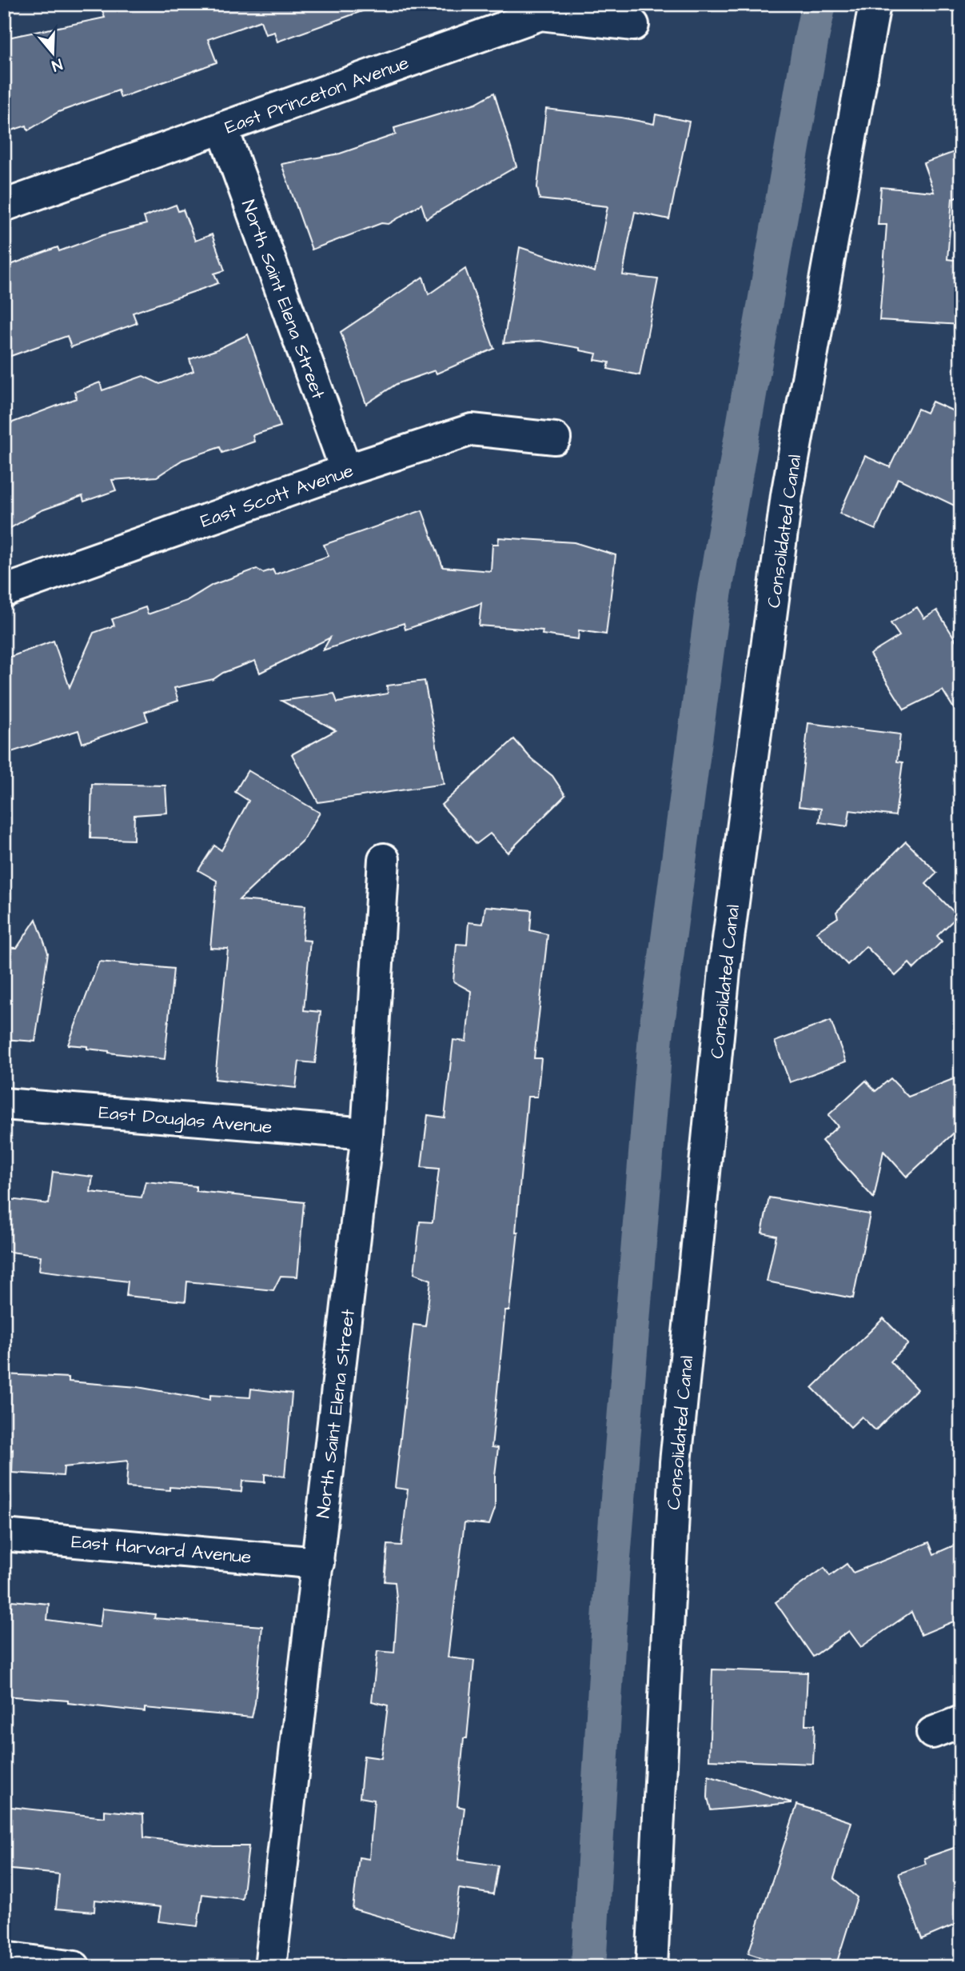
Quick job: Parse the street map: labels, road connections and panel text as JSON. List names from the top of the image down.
{
  "streets": {
    "street": [
      "East Princeton Avenue",
      "North Saint Elena Street",
      "East Scott Avenue",
      "Consolidated Canal",
      "East Douglas Avenue",
      "East Harvard Avenue"
    ]
  },
  "crossings": [
    ["East Princeton Avenue", "North Saint Elena Street"],
    ["North Saint Elena Street", "East Scott Avenue"],
    ["North Saint Elena Street", "East Douglas Avenue"],
    ["North Saint Elena Street", "East Harvard Avenue"]
  ],
  "north": "bottom"
}
